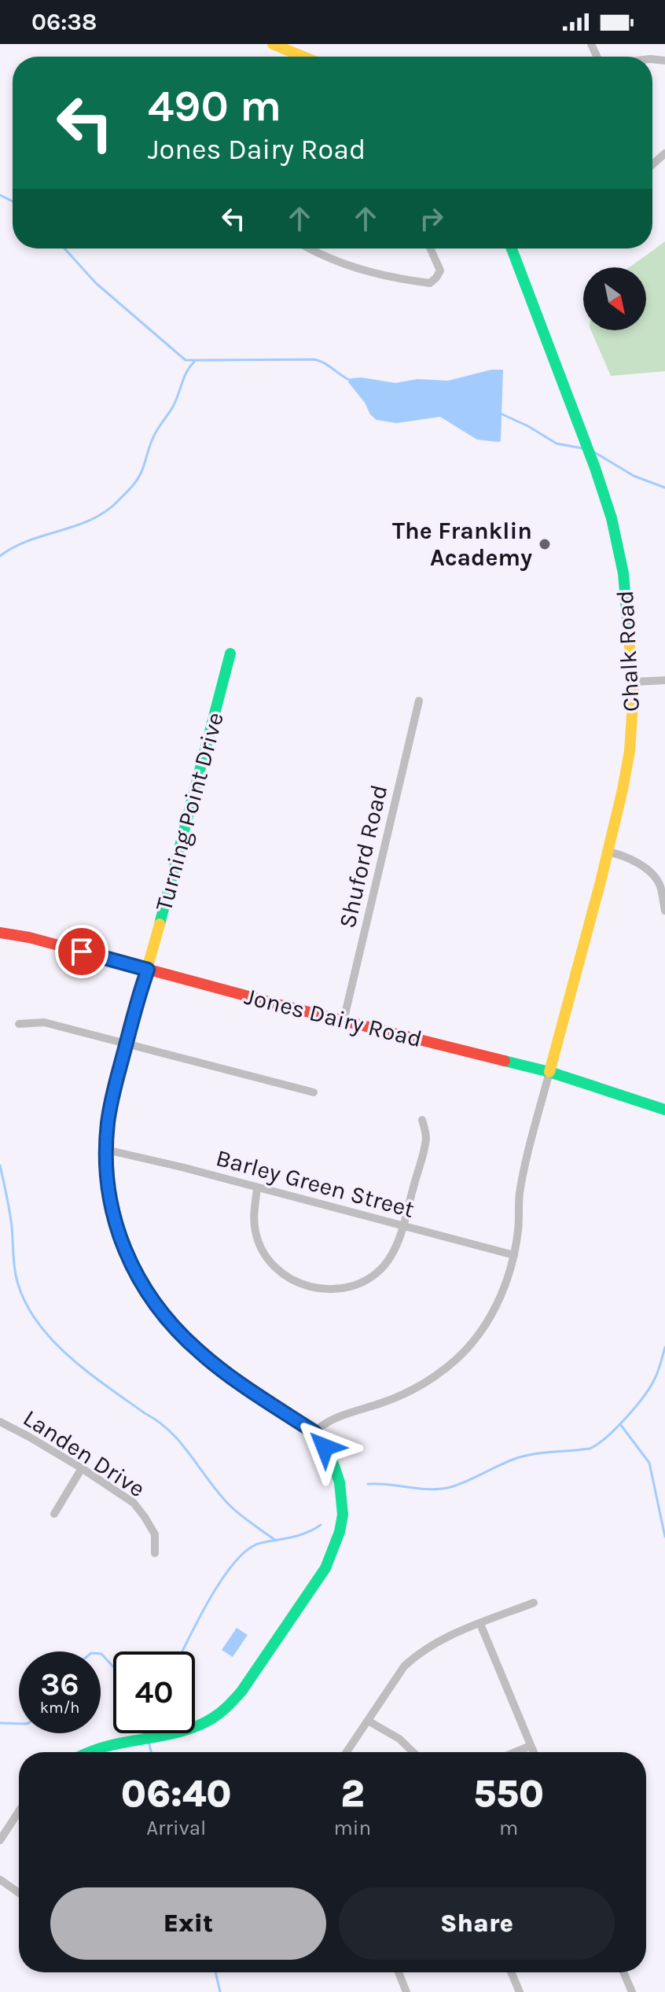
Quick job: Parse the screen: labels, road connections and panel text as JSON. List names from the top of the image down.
{
  "streets": {
    "street": [
      "Chalk Road",
      "Turning Point Drive",
      "Shuford Road",
      "Jones Dairy Road",
      "Barley Green Street",
      "Landen Drive"
    ]
  },
  "crossings": [
    ["Chalk Road", "Jones Dairy Road"],
    ["Turning Point Drive", "Jones Dairy Road"],
    ["Turning Point Drive", "Barley Green Street"],
    ["Shuford Road", "Jones Dairy Road"]
  ],
  "places": ["The Franklin Academy"],
  "north": "bottom right",
  "page": {
    "status": "06:38",
    "turn": ["490 m", "Jones Dairy Road"],
    "speed": "36 km/h",
    "limit": "40",
    "eta": [
      "06:40",
      "Arrival",
      "2",
      "min",
      "550",
      "m"
    ],
    "buttons": ["Exit", "Share"]
  }
}
